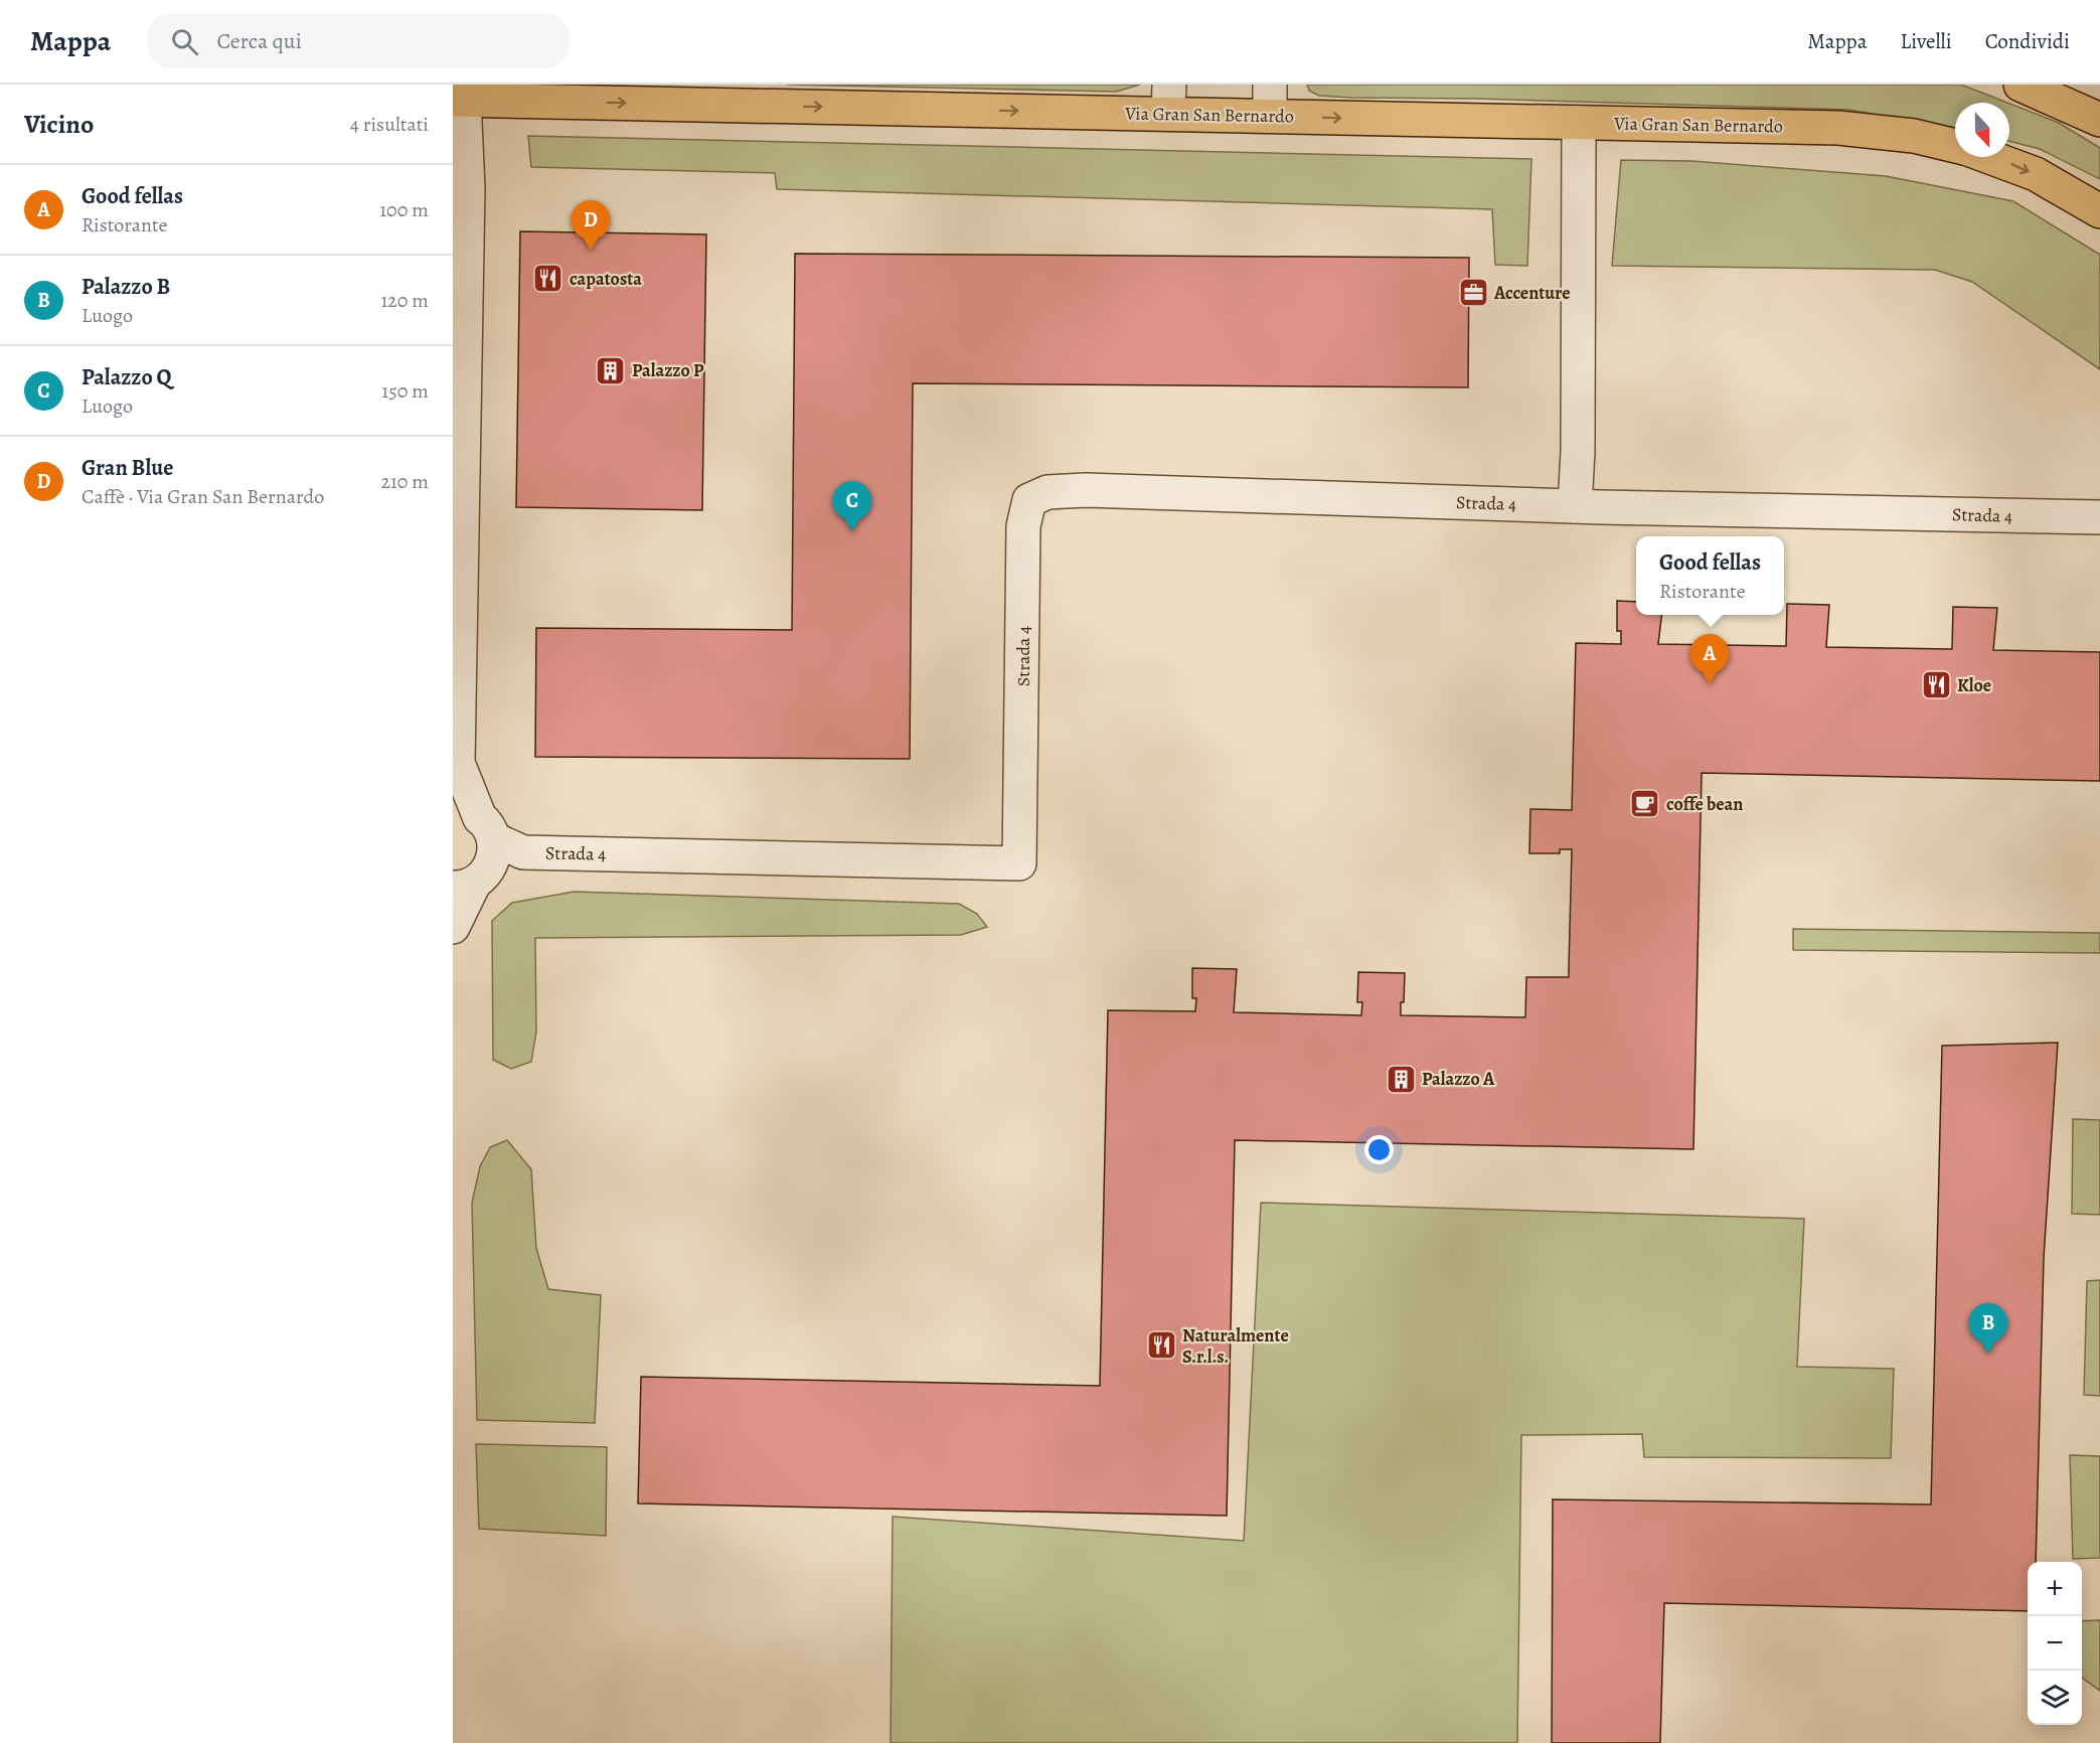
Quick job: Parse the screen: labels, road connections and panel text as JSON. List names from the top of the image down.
{
  "streets": {
    "main road": ["Via Gran San Bernardo"],
    "lane": ["Strada 4"]
  },
  "one_way": ["Via Gran San Bernardo"],
  "places": {
    "restaurant": ["capatosta", "Kloe", "Naturalmente S.r.l.s."],
    "office": ["Accenture"],
    "building": ["Palazzo P", "Palazzo A"],
    "cafe": ["coffe bean"]
  },
  "north": "bottom",
  "page": {
    "header": "Mappa",
    "search": "Cerca qui",
    "nav": ["Mappa", "Livelli", "Condividi"],
    "heading": ["Vicino", "4 risultati"],
    "list": [
      {
        "mark": "A",
        "name": "Good fellas",
        "note": "Ristorante",
        "value": "100 m"
      },
      {
        "mark": "B",
        "name": "Palazzo B",
        "note": "Luogo",
        "value": "120 m"
      },
      {
        "mark": "C",
        "name": "Palazzo Q",
        "note": "Luogo",
        "value": "150 m"
      },
      {
        "mark": "D",
        "name": "Gran Blue",
        "note": "Caffè · Via Gran San Bernardo",
        "value": "210 m"
      }
    ],
    "pins": [
      "D",
      "C",
      "A",
      "B"
    ],
    "popup": ["Good fellas", "Ristorante"],
    "map_buttons": ["+", "−"]
  }
}
